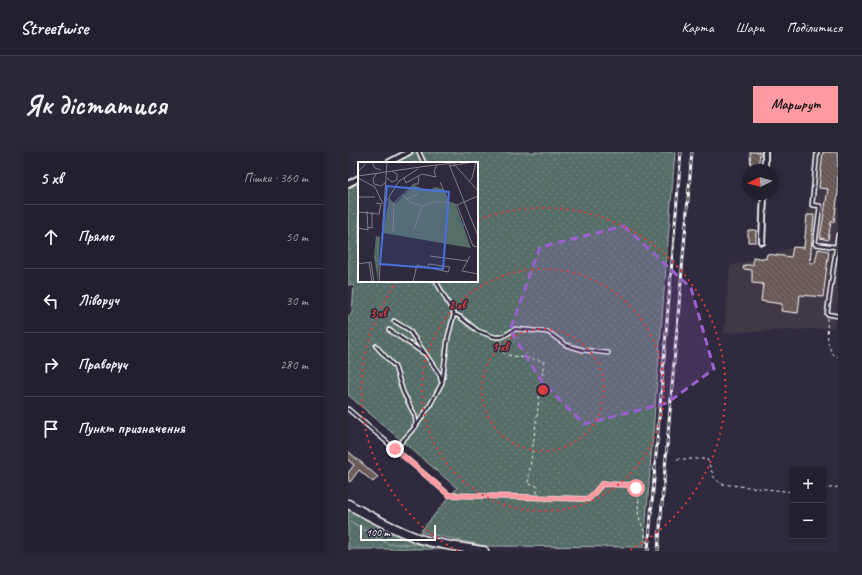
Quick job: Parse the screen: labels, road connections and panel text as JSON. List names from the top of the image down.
{
  "scale_bar": "100 m",
  "north": "left",
  "page": {
    "header": "Streetwise",
    "nav": ["Карта", "Шари", "Поділитися"],
    "buttons": "Маршрут",
    "title": "Як дістатися",
    "heading": ["5 хв", "Пішки · 360 m"],
    "list": [
      ["Прямо", "50 m"],
      ["Ліворуч", "30 m"],
      ["Праворуч", "280 m"],
      "Пункт призначення"
    ],
    "map_buttons": ["+", "−"],
    "scale": "100 m"
  },
  "rings": ["2 хв", "3 хв", "1 хв"]
}
